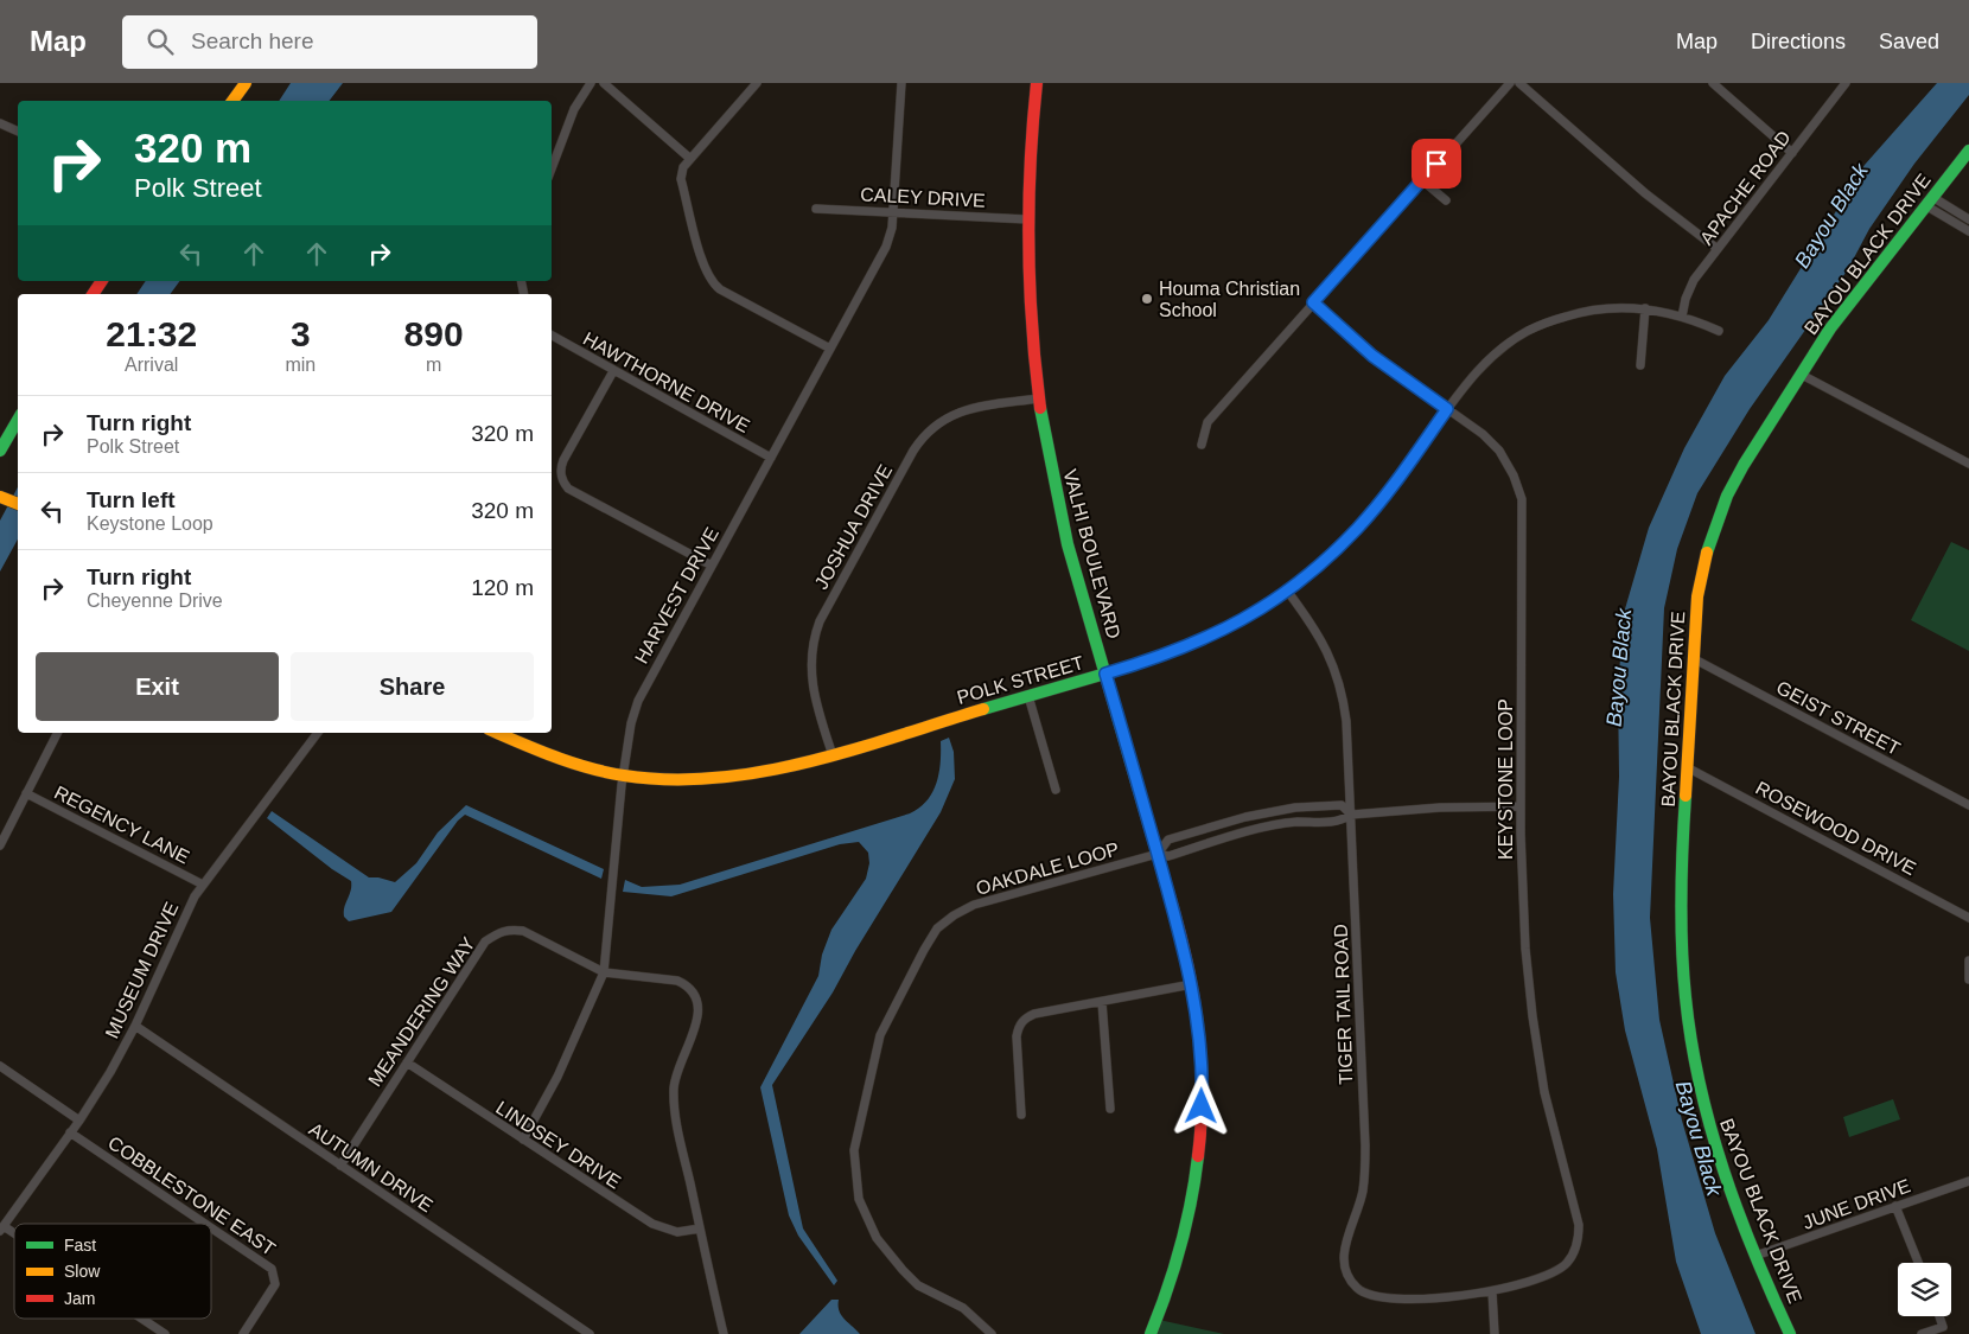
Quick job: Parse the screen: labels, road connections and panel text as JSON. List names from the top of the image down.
{
  "streets": {
    "street": [
      "APACHE ROAD",
      "CALEY DRIVE",
      "BAYOU BLACK DRIVE",
      "HAWTHORNE DRIVE",
      "JOSHUA DRIVE",
      "VALHI BOULEVARD",
      "HARVEST DRIVE",
      "POLK STREET",
      "GEIST STREET",
      "KEYSTONE LOOP",
      "REGENCY LANE",
      "ROSEWOOD DRIVE",
      "OAKDALE LOOP",
      "MUSEUM DRIVE",
      "TIGER TAIL ROAD",
      "MEANDERING WAY",
      "LINDSEY DRIVE",
      "AUTUMN DRIVE",
      "COBBLESTONE EAST",
      "JUNE DRIVE"
    ]
  },
  "crossings": [
    ["APACHE ROAD", "POLK STREET"],
    ["CALEY DRIVE", "VALHI BOULEVARD"],
    ["CALEY DRIVE", "HARVEST DRIVE"],
    ["BAYOU BLACK DRIVE", "GEIST STREET"],
    ["BAYOU BLACK DRIVE", "ROSEWOOD DRIVE"],
    ["BAYOU BLACK DRIVE", "JUNE DRIVE"],
    ["HAWTHORNE DRIVE", "HARVEST DRIVE"],
    ["JOSHUA DRIVE", "VALHI BOULEVARD"],
    ["JOSHUA DRIVE", "POLK STREET"],
    ["VALHI BOULEVARD", "POLK STREET"],
    ["VALHI BOULEVARD", "OAKDALE LOOP"],
    ["HARVEST DRIVE", "POLK STREET"],
    ["HARVEST DRIVE", "MEANDERING WAY"],
    ["HARVEST DRIVE", "LINDSEY DRIVE"],
    ["POLK STREET", "KEYSTONE LOOP"],
    ["POLK STREET", "TIGER TAIL ROAD"],
    ["KEYSTONE LOOP", "TIGER TAIL ROAD"],
    ["REGENCY LANE", "MUSEUM DRIVE"],
    ["MUSEUM DRIVE", "AUTUMN DRIVE"],
    ["MUSEUM DRIVE", "COBBLESTONE EAST"],
    ["MEANDERING WAY", "LINDSEY DRIVE"],
    ["MEANDERING WAY", "AUTUMN DRIVE"]
  ],
  "water": ["Bayou Black"],
  "places": ["Houma Christian School"],
  "legend": ["Fast", "Slow", "Jam"],
  "page": {
    "header": "Map",
    "search": "Search here",
    "nav": ["Map", "Directions", "Saved"],
    "turn": ["320 m", "Polk Street"],
    "eta": [
      "21:32",
      "Arrival",
      "3",
      "min",
      "890",
      "m"
    ],
    "list": [
      {
        "name": "Turn right",
        "note": "Polk Street",
        "value": "320 m"
      },
      {
        "name": "Turn left",
        "note": "Keystone Loop",
        "value": "320 m"
      },
      {
        "name": "Turn right",
        "note": "Cheyenne Drive",
        "value": "120 m"
      }
    ],
    "buttons": ["Exit", "Share"]
  }
}
